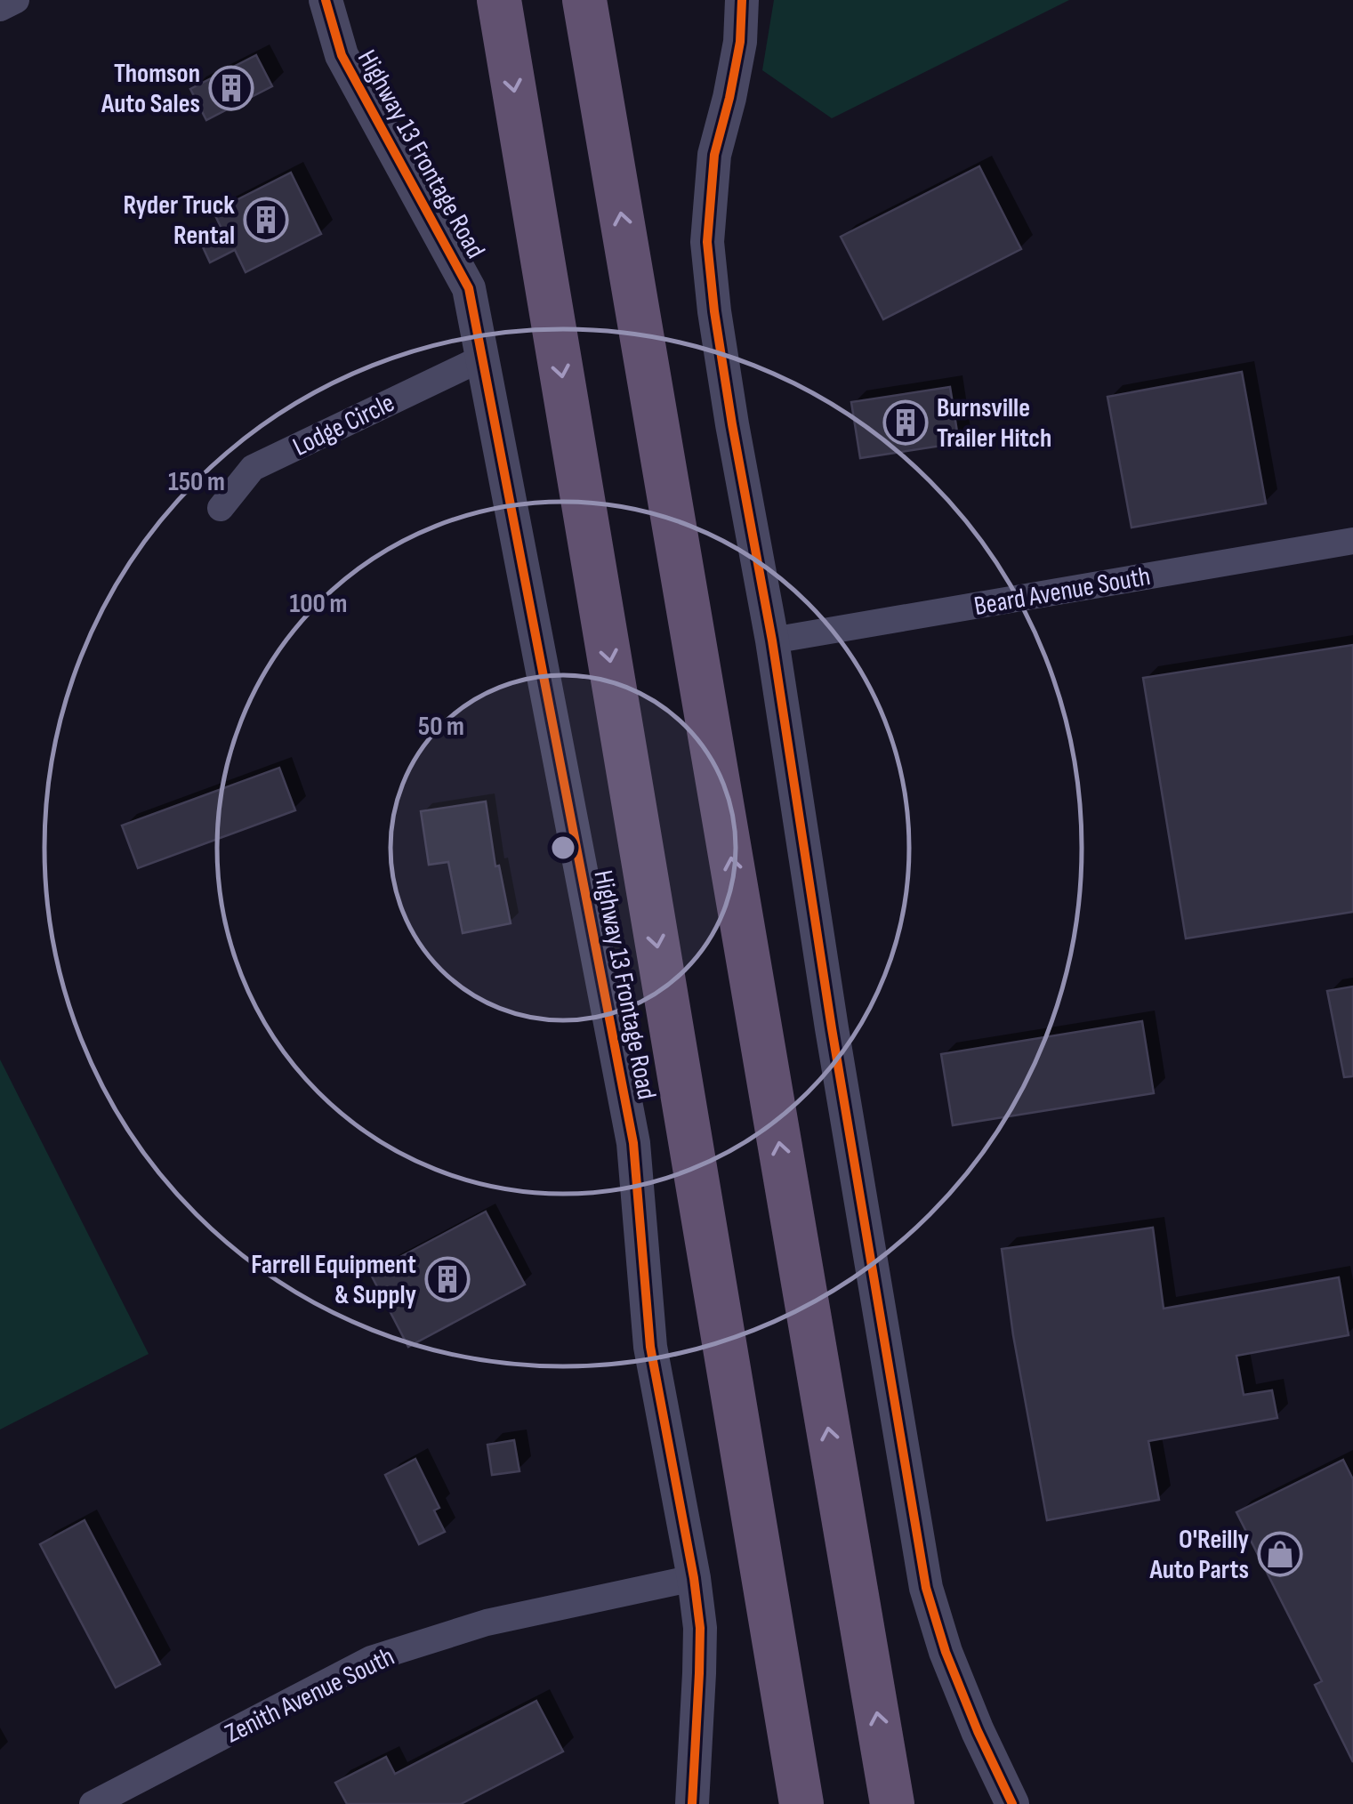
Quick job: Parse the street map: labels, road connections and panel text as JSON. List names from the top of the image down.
{
  "streets": {
    "street": [
      "Highway 13 Frontage Road",
      "Lodge Circle",
      "Beard Avenue South",
      "Zenith Avenue South"
    ]
  },
  "crossings": [
    ["Highway 13 Frontage Road", "Lodge Circle"],
    ["Highway 13 Frontage Road", "Zenith Avenue South"]
  ],
  "places": {
    "building": [
      "Thomson Auto Sales",
      "Ryder Truck Rental",
      "Burnsville Trailer Hitch",
      "Farrell Equipment & Supply"
    ],
    "shop": ["O'Reilly Auto Parts"]
  },
  "rings": ["150 m", "100 m", "50 m"]
}
